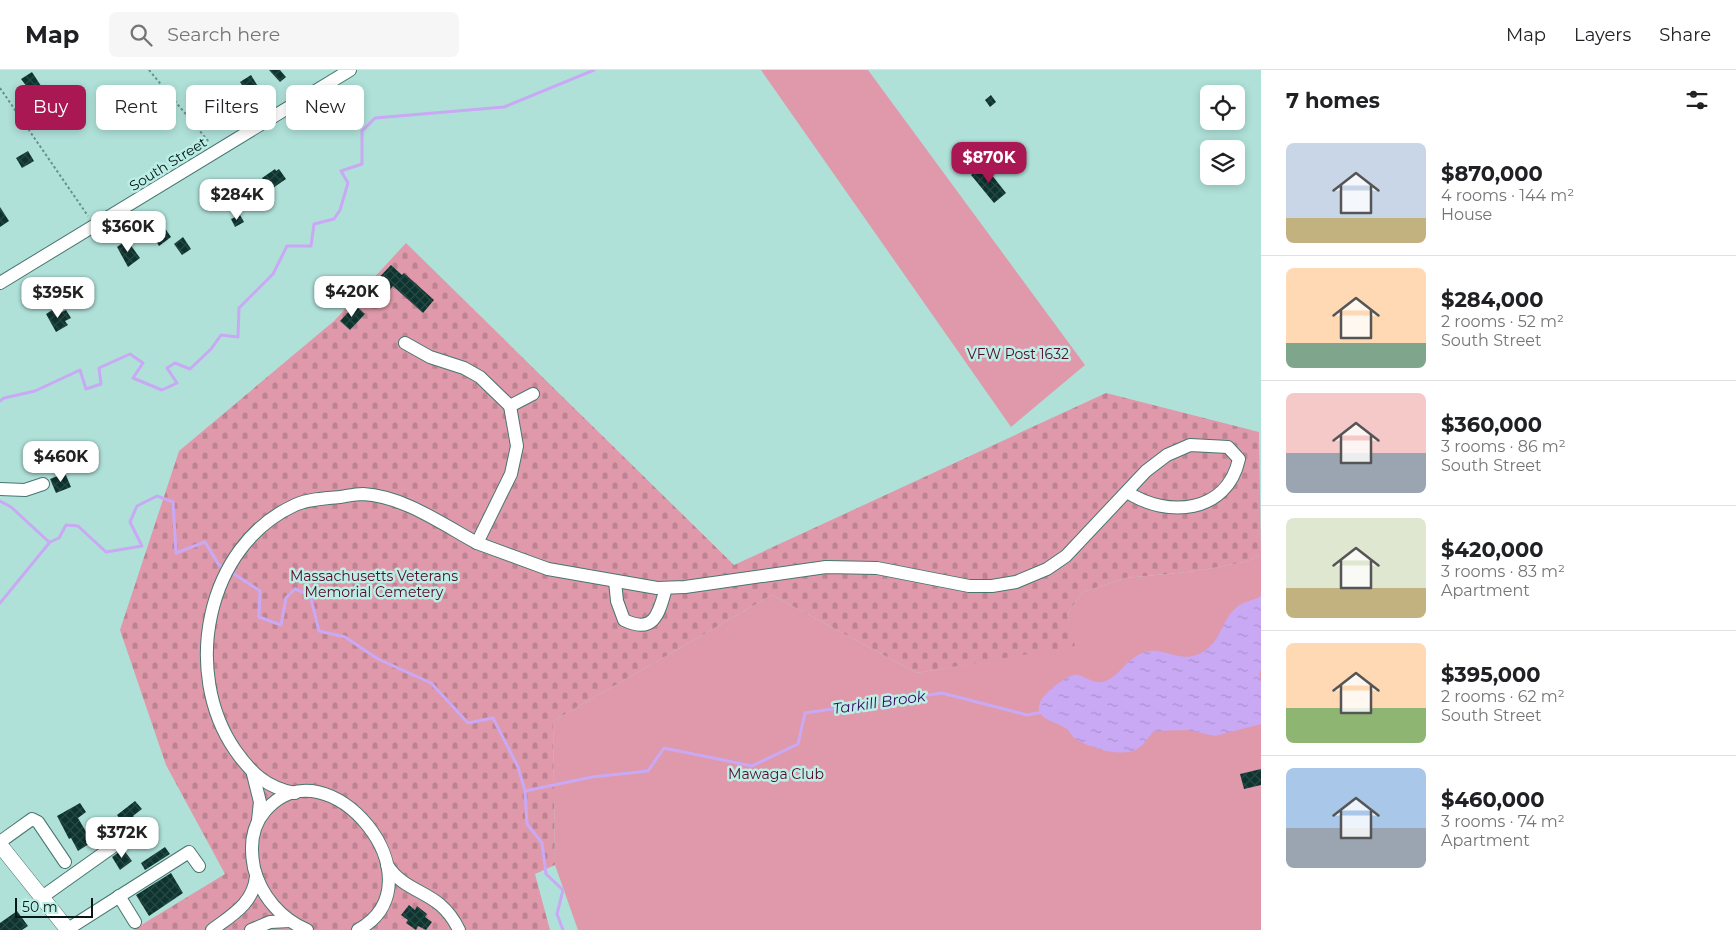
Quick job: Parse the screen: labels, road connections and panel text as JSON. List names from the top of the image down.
{
  "streets": {
    "street": ["South Street"]
  },
  "water": ["Tarkill Brook"],
  "parks": ["VFW Post 1632", "Massachusetts Veterans Memorial Cemetery", "Mawaga Club"],
  "scale_bar": "50 m",
  "page": {
    "header": "Map",
    "search": "Search here",
    "nav": ["Map", "Layers", "Share"],
    "heading": "7 homes",
    "chip": [
      "Buy",
      "Rent",
      "Filters",
      "New"
    ],
    "list": [
      {
        "name": "$870,000",
        "note": "4 rooms · 144 m² · House"
      },
      {
        "name": "$284,000",
        "note": "2 rooms · 52 m² · South Street"
      },
      {
        "name": "$360,000",
        "note": "3 rooms · 86 m² · South Street"
      },
      {
        "name": "$420,000",
        "note": "3 rooms · 83 m² · Apartment"
      },
      {
        "name": "$395,000",
        "note": "2 rooms · 62 m² · South Street"
      },
      {
        "name": "$460,000",
        "note": "3 rooms · 74 m² · Apartment"
      }
    ],
    "price": [
      "$870K",
      "$284K",
      "$360K",
      "$420K",
      "$395K",
      "$460K",
      "$372K"
    ],
    "scale": "50 m"
  }
}
